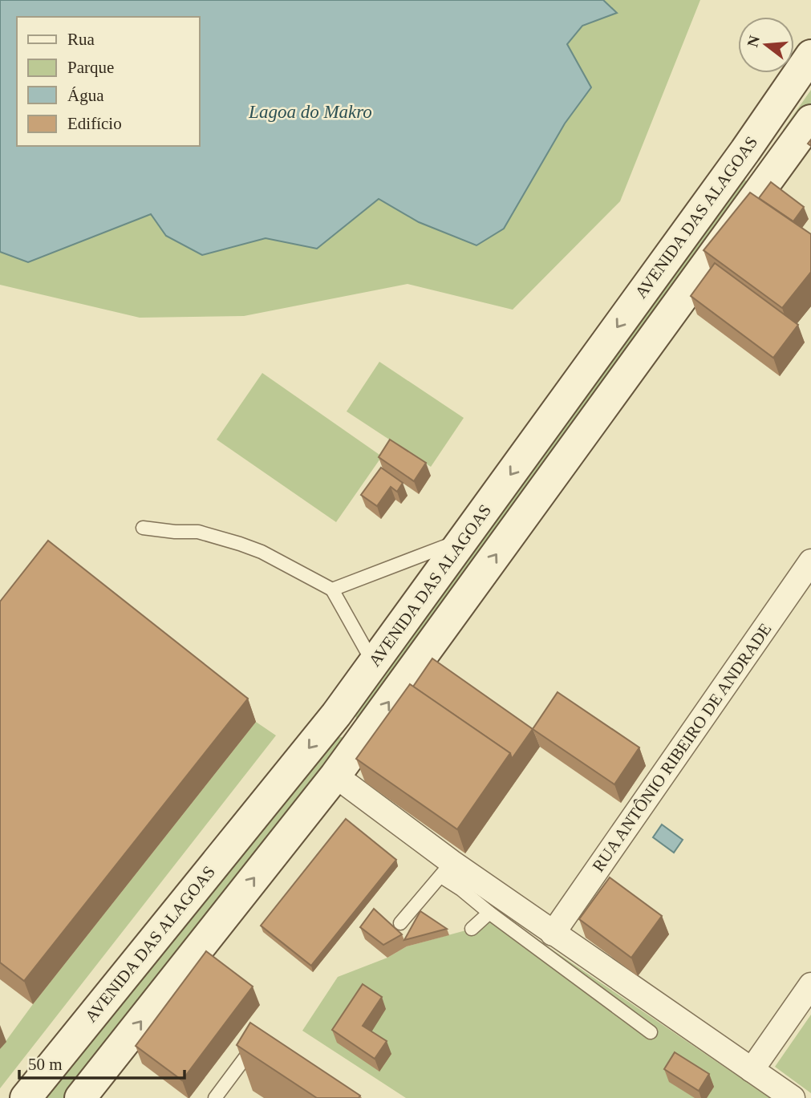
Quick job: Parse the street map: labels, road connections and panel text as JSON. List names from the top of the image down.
{
  "streets": {
    "main road": ["AVENIDA DAS ALAGOAS"],
    "street": ["RUA ANTÔNIO RIBEIRO DE ANDRADE"]
  },
  "water": ["Lagoa do Makro"],
  "legend": [
    "Rua",
    "Parque",
    "Água",
    "Edifício"
  ],
  "scale_bar": "50 m",
  "north": "left"
}
